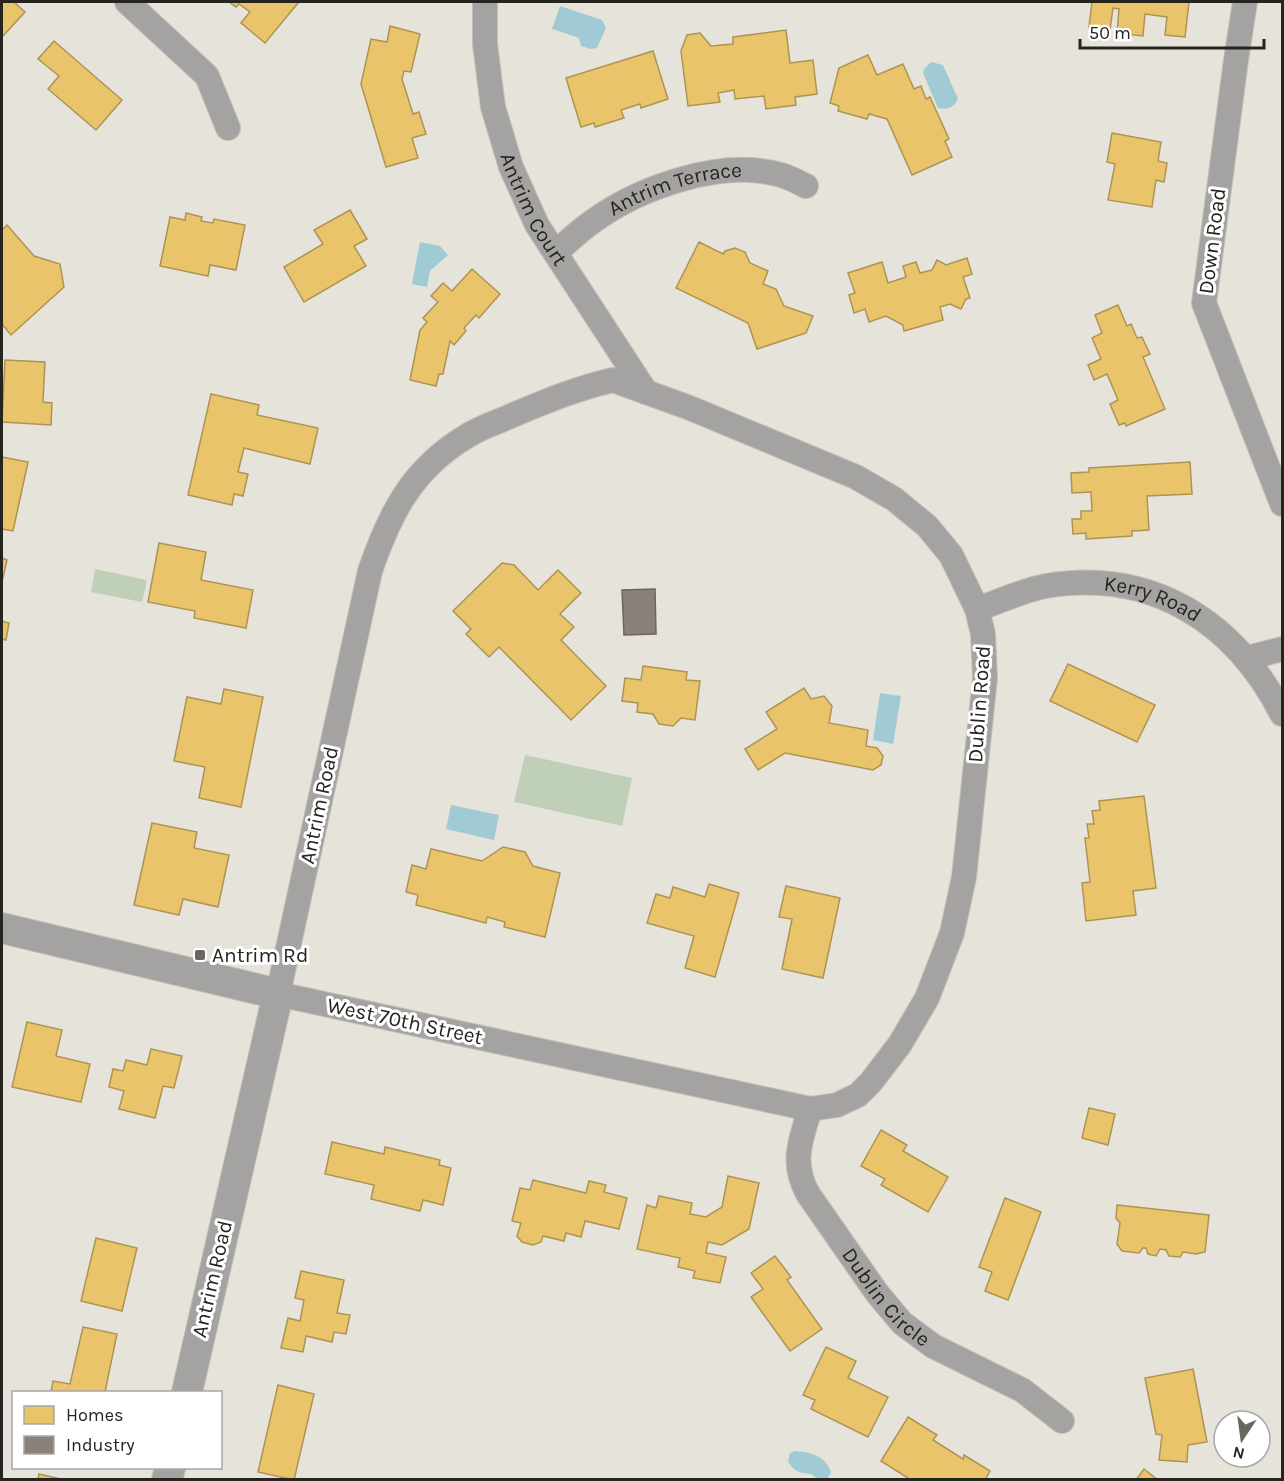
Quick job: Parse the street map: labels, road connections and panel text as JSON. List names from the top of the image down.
{
  "streets": {
    "street": [
      "Antrim Terrace",
      "Antrim Court",
      "Down Road",
      "Kerry Road",
      "Dublin Road",
      "Antrim Road",
      "West 70th Street",
      "Dublin Circle"
    ]
  },
  "crossings": [
    ["Antrim Terrace", "Antrim Court"],
    ["Antrim Court", "Dublin Road"],
    ["Antrim Court", "Antrim Road"],
    ["Kerry Road", "Dublin Road"],
    ["Dublin Road", "Antrim Road"],
    ["Dublin Road", "West 70th Street"],
    ["Dublin Road", "Dublin Circle"],
    ["Antrim Road", "West 70th Street"],
    ["West 70th Street", "Dublin Circle"]
  ],
  "places": {
    "transit": ["Antrim Rd"]
  },
  "legend": ["Homes", "Industry"],
  "scale_bar": "50 m",
  "north": "bottom"
}
